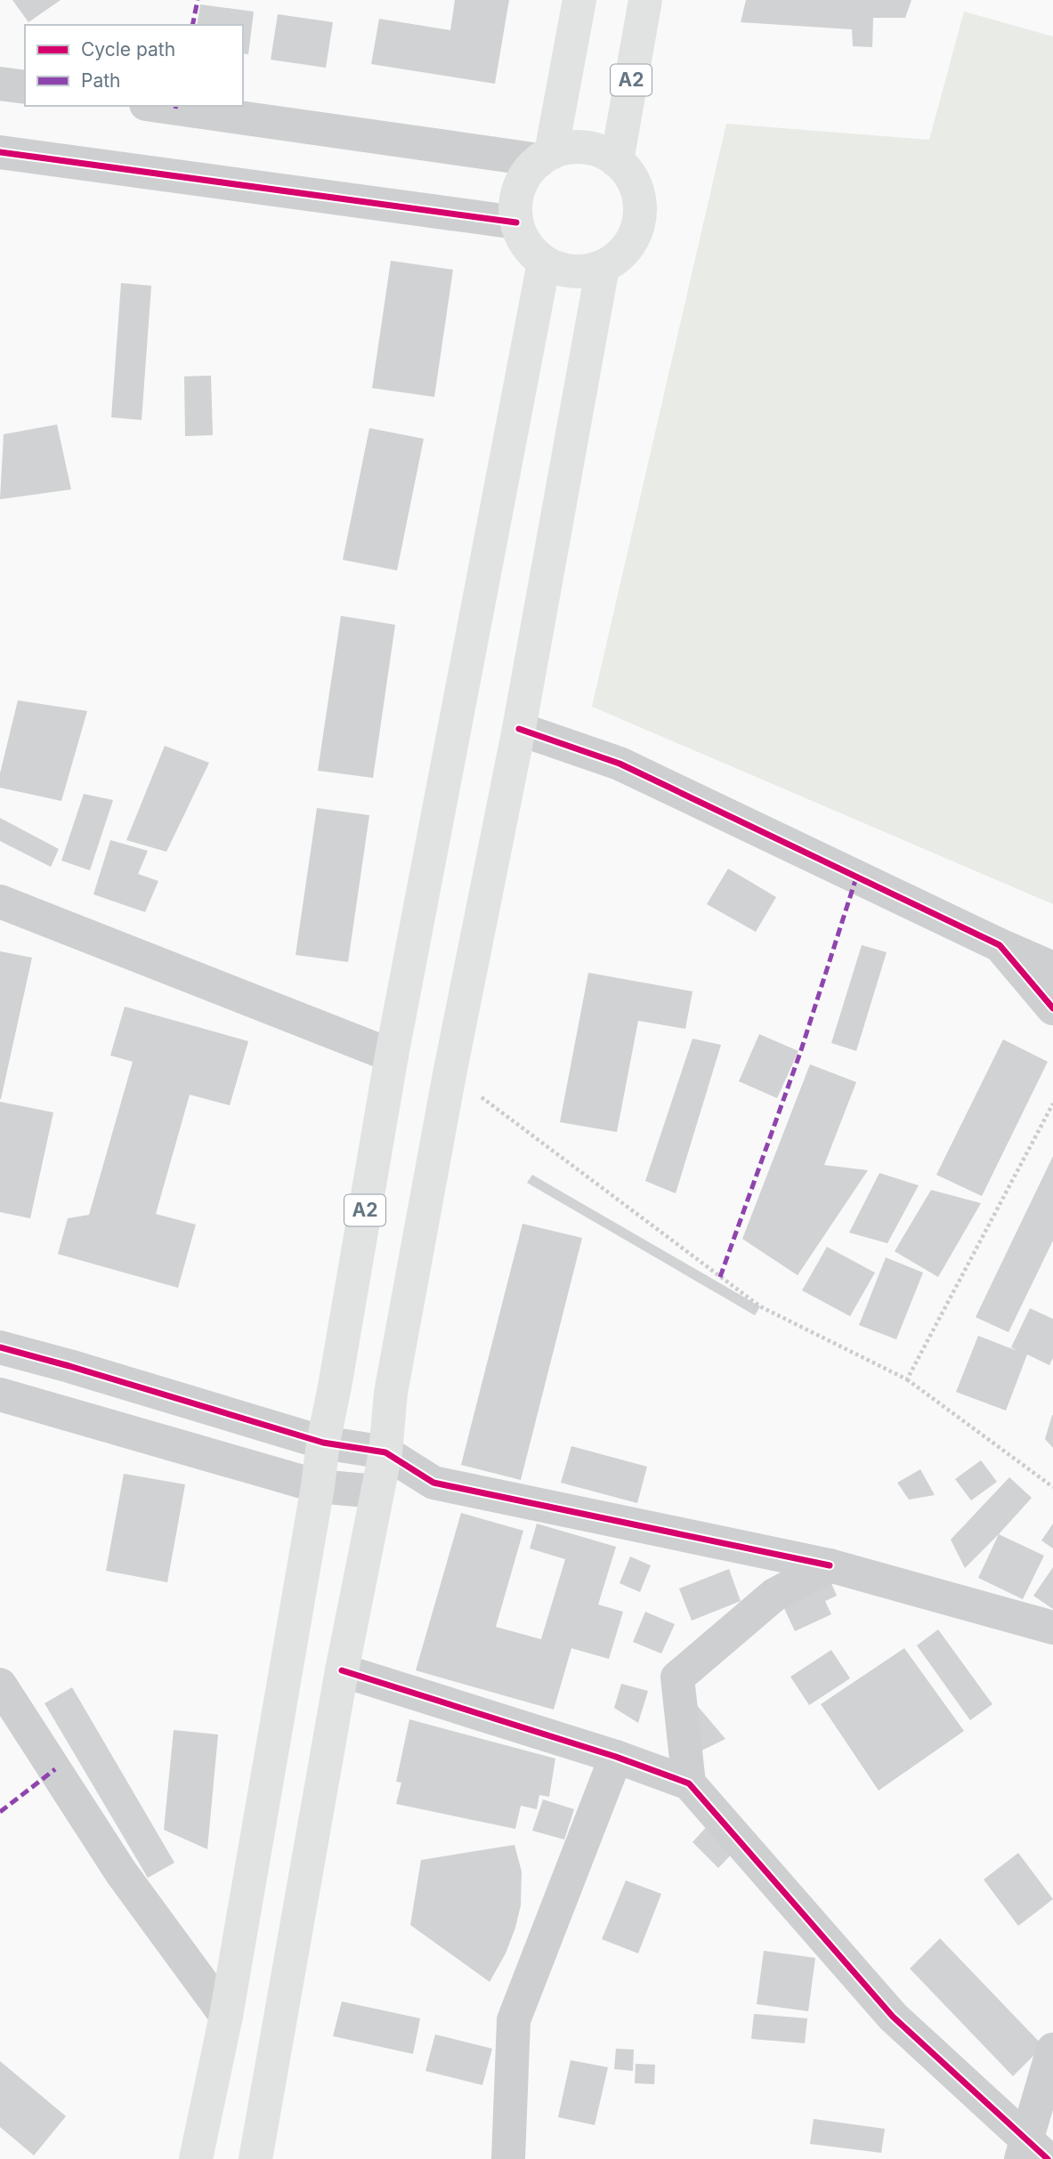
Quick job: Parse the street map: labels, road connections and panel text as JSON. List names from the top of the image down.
{
  "streets": {
    "highway": ["A2"]
  },
  "legend": ["Cycle path", "Path"]
}
